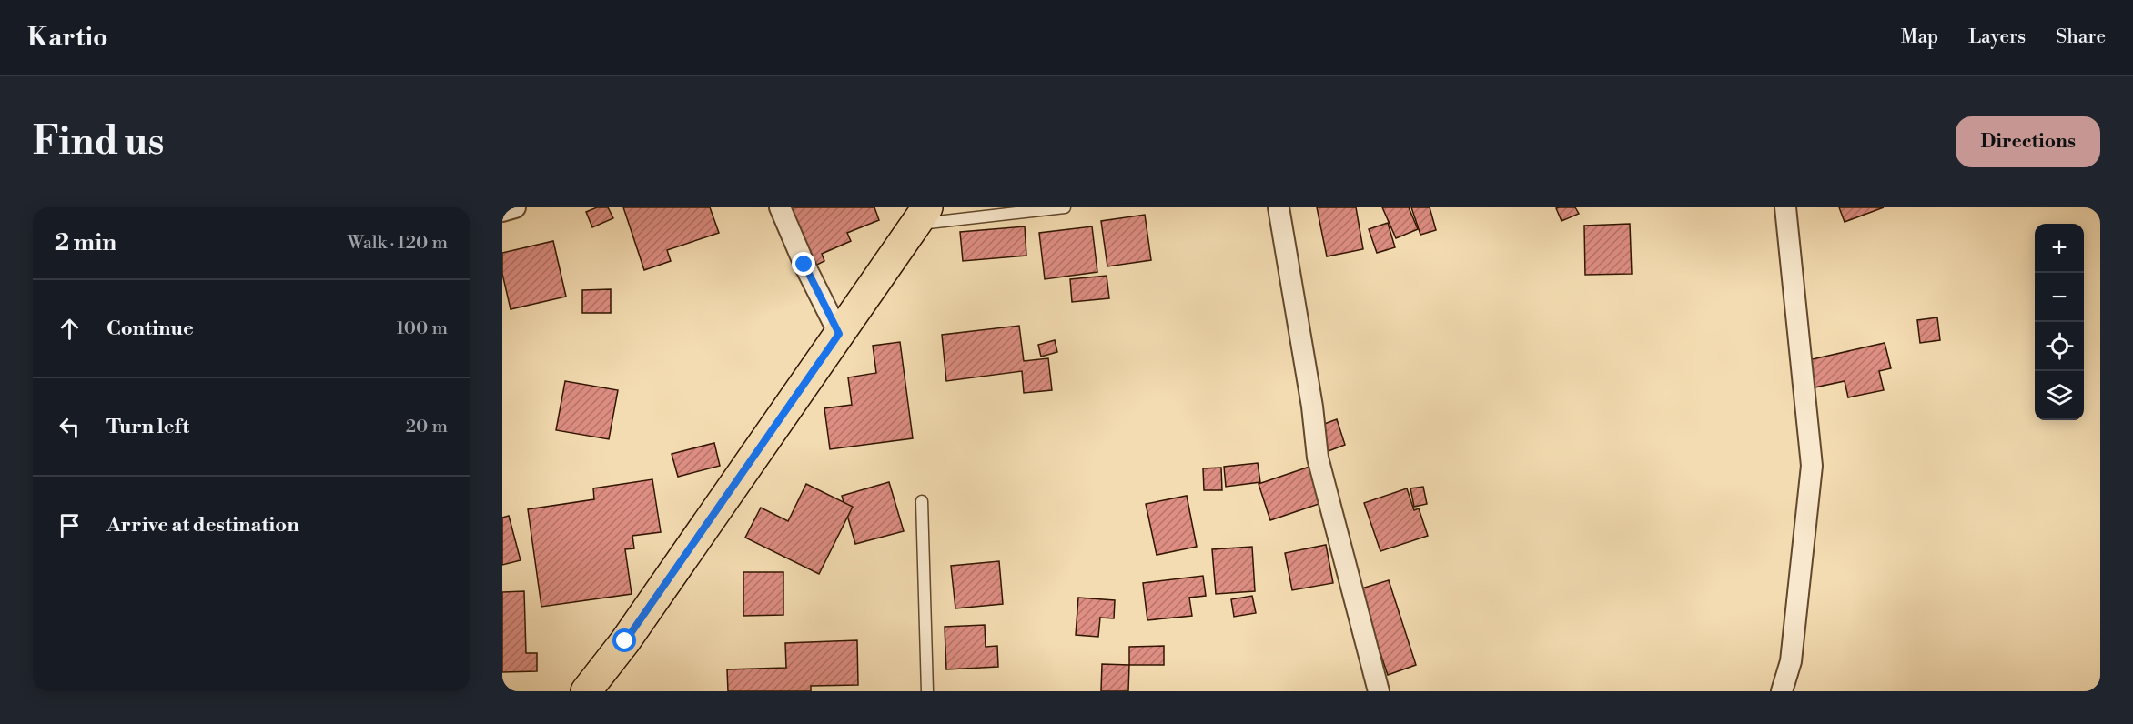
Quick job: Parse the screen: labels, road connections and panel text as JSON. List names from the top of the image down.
{
  "page": {
    "header": "Kartio",
    "nav": ["Map", "Layers", "Share"],
    "buttons": "Directions",
    "title": "Find us",
    "heading": ["2 min", "Walk · 120 m"],
    "map_buttons": ["+", "−"],
    "list": [
      ["Continue", "100 m"],
      ["Turn left", "20 m"],
      "Arrive at destination"
    ]
  }
}
